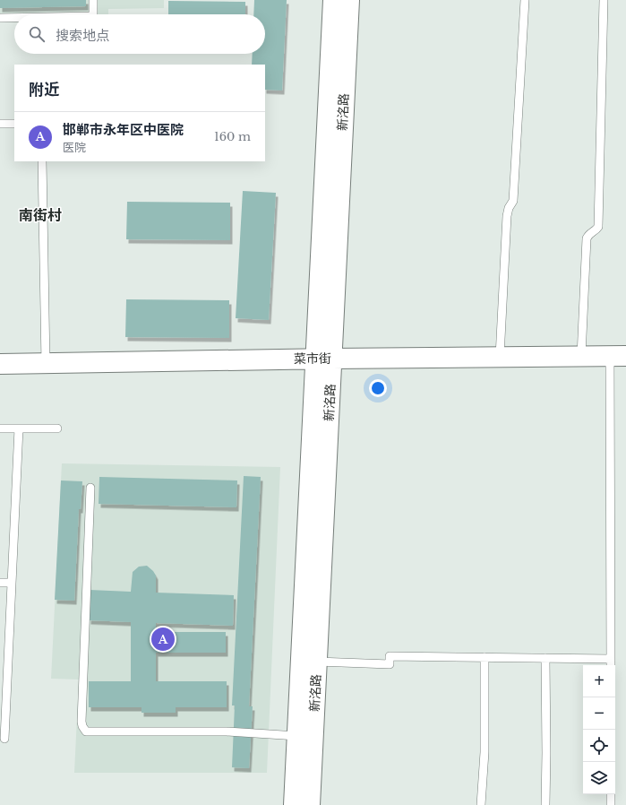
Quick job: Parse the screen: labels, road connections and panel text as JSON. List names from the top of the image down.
{
  "streets": {
    "main road": ["新洺路", "菜市街"]
  },
  "crossings": [
    ["新洺路", "菜市街"]
  ],
  "districts": ["南街村"],
  "page": {
    "search": "搜索地点",
    "heading": "附近",
    "list": [
      {
        "mark": "A",
        "name": "邯郸市永年区中医院",
        "note": "医院",
        "value": "160 m"
      }
    ],
    "pins": "A",
    "map_buttons": ["+", "−"]
  }
}
